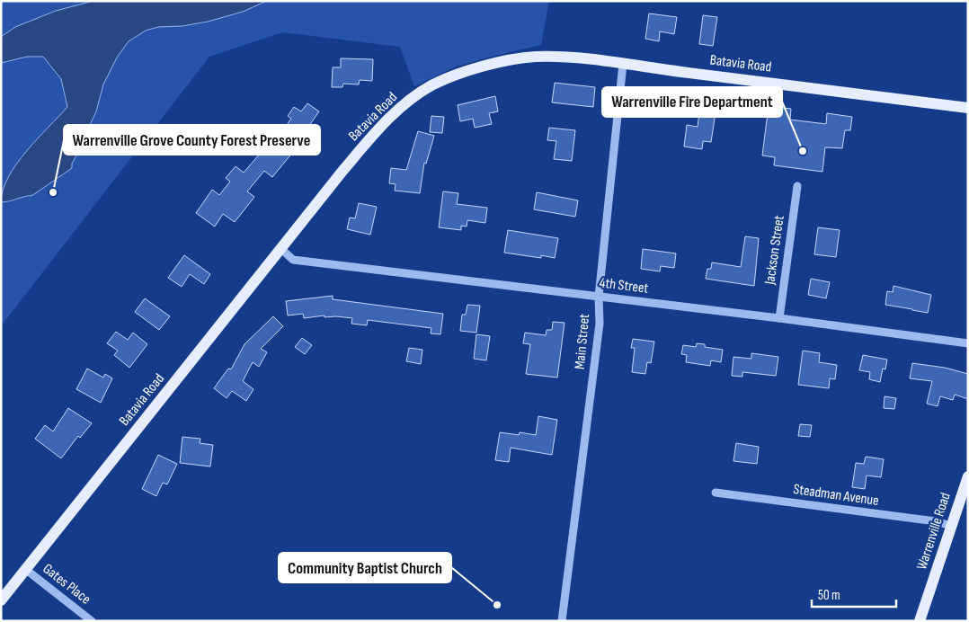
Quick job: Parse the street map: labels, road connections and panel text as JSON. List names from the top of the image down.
{
  "streets": {
    "main road": ["Batavia Road", "Warrenville Road"],
    "street": [
      "Jackson Street",
      "4th Street",
      "Main Street",
      "Steadman Avenue",
      "Gates Place"
    ]
  },
  "crossings": [
    ["Batavia Road", "4th Street"],
    ["Batavia Road", "Main Street"],
    ["Batavia Road", "Gates Place"],
    ["Jackson Street", "4th Street"],
    ["4th Street", "Main Street"],
    ["Steadman Avenue", "Warrenville Road"]
  ],
  "places": ["Warrenville Fire Department", "Warrenville Grove County Forest Preserve", "Community Baptist Church"],
  "scale_bar": "50 m"
}
